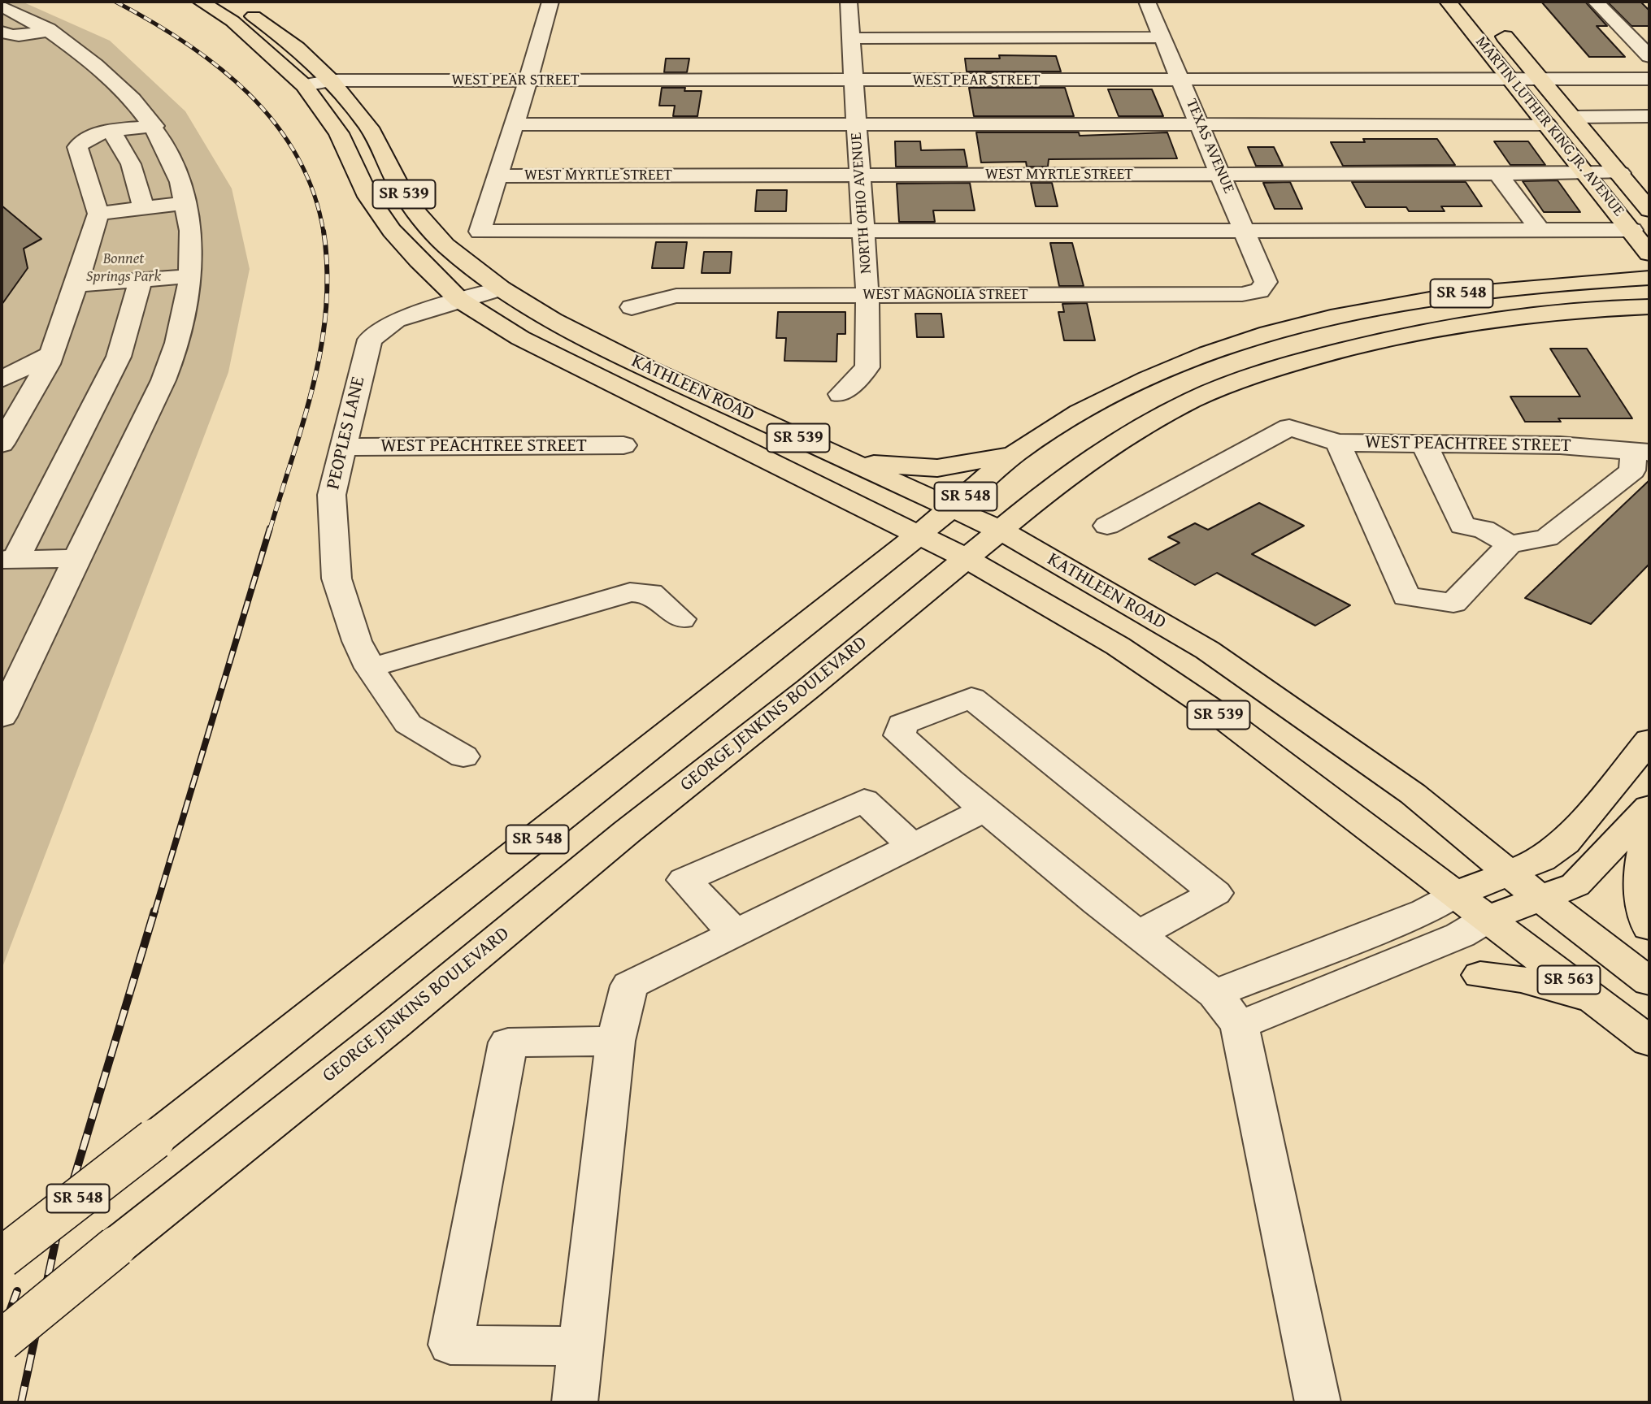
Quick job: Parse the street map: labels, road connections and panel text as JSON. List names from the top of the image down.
{
  "streets": {
    "main road": [
      "MARTIN LUTHER KING JR. AVENUE",
      "SR 539",
      "SR 548",
      "KATHLEEN ROAD",
      "GEORGE JENKINS BOULEVARD",
      "SR 563"
    ],
    "street": [
      "WEST PEAR STREET",
      "TEXAS AVENUE",
      "WEST MYRTLE STREET",
      "NORTH OHIO AVENUE",
      "WEST MAGNOLIA STREET",
      "PEOPLES LANE",
      "WEST PEACHTREE STREET"
    ]
  },
  "crossings": [
    ["WEST PEAR STREET", "MARTIN LUTHER KING JR. AVENUE"],
    ["WEST PEAR STREET", "TEXAS AVENUE"],
    ["WEST PEAR STREET", "NORTH OHIO AVENUE"],
    ["WEST PEAR STREET", "KATHLEEN ROAD"],
    ["MARTIN LUTHER KING JR. AVENUE", "WEST MYRTLE STREET"],
    ["TEXAS AVENUE", "WEST MYRTLE STREET"],
    ["TEXAS AVENUE", "WEST MAGNOLIA STREET"],
    ["WEST MYRTLE STREET", "NORTH OHIO AVENUE"],
    ["NORTH OHIO AVENUE", "WEST MAGNOLIA STREET"],
    ["SR 548", "KATHLEEN ROAD"],
    ["KATHLEEN ROAD", "PEOPLES LANE"],
    ["KATHLEEN ROAD", "GEORGE JENKINS BOULEVARD"],
    ["KATHLEEN ROAD", "SR 563"],
    ["PEOPLES LANE", "WEST PEACHTREE STREET"]
  ],
  "parks": ["Bonnet Springs Park"]
}
